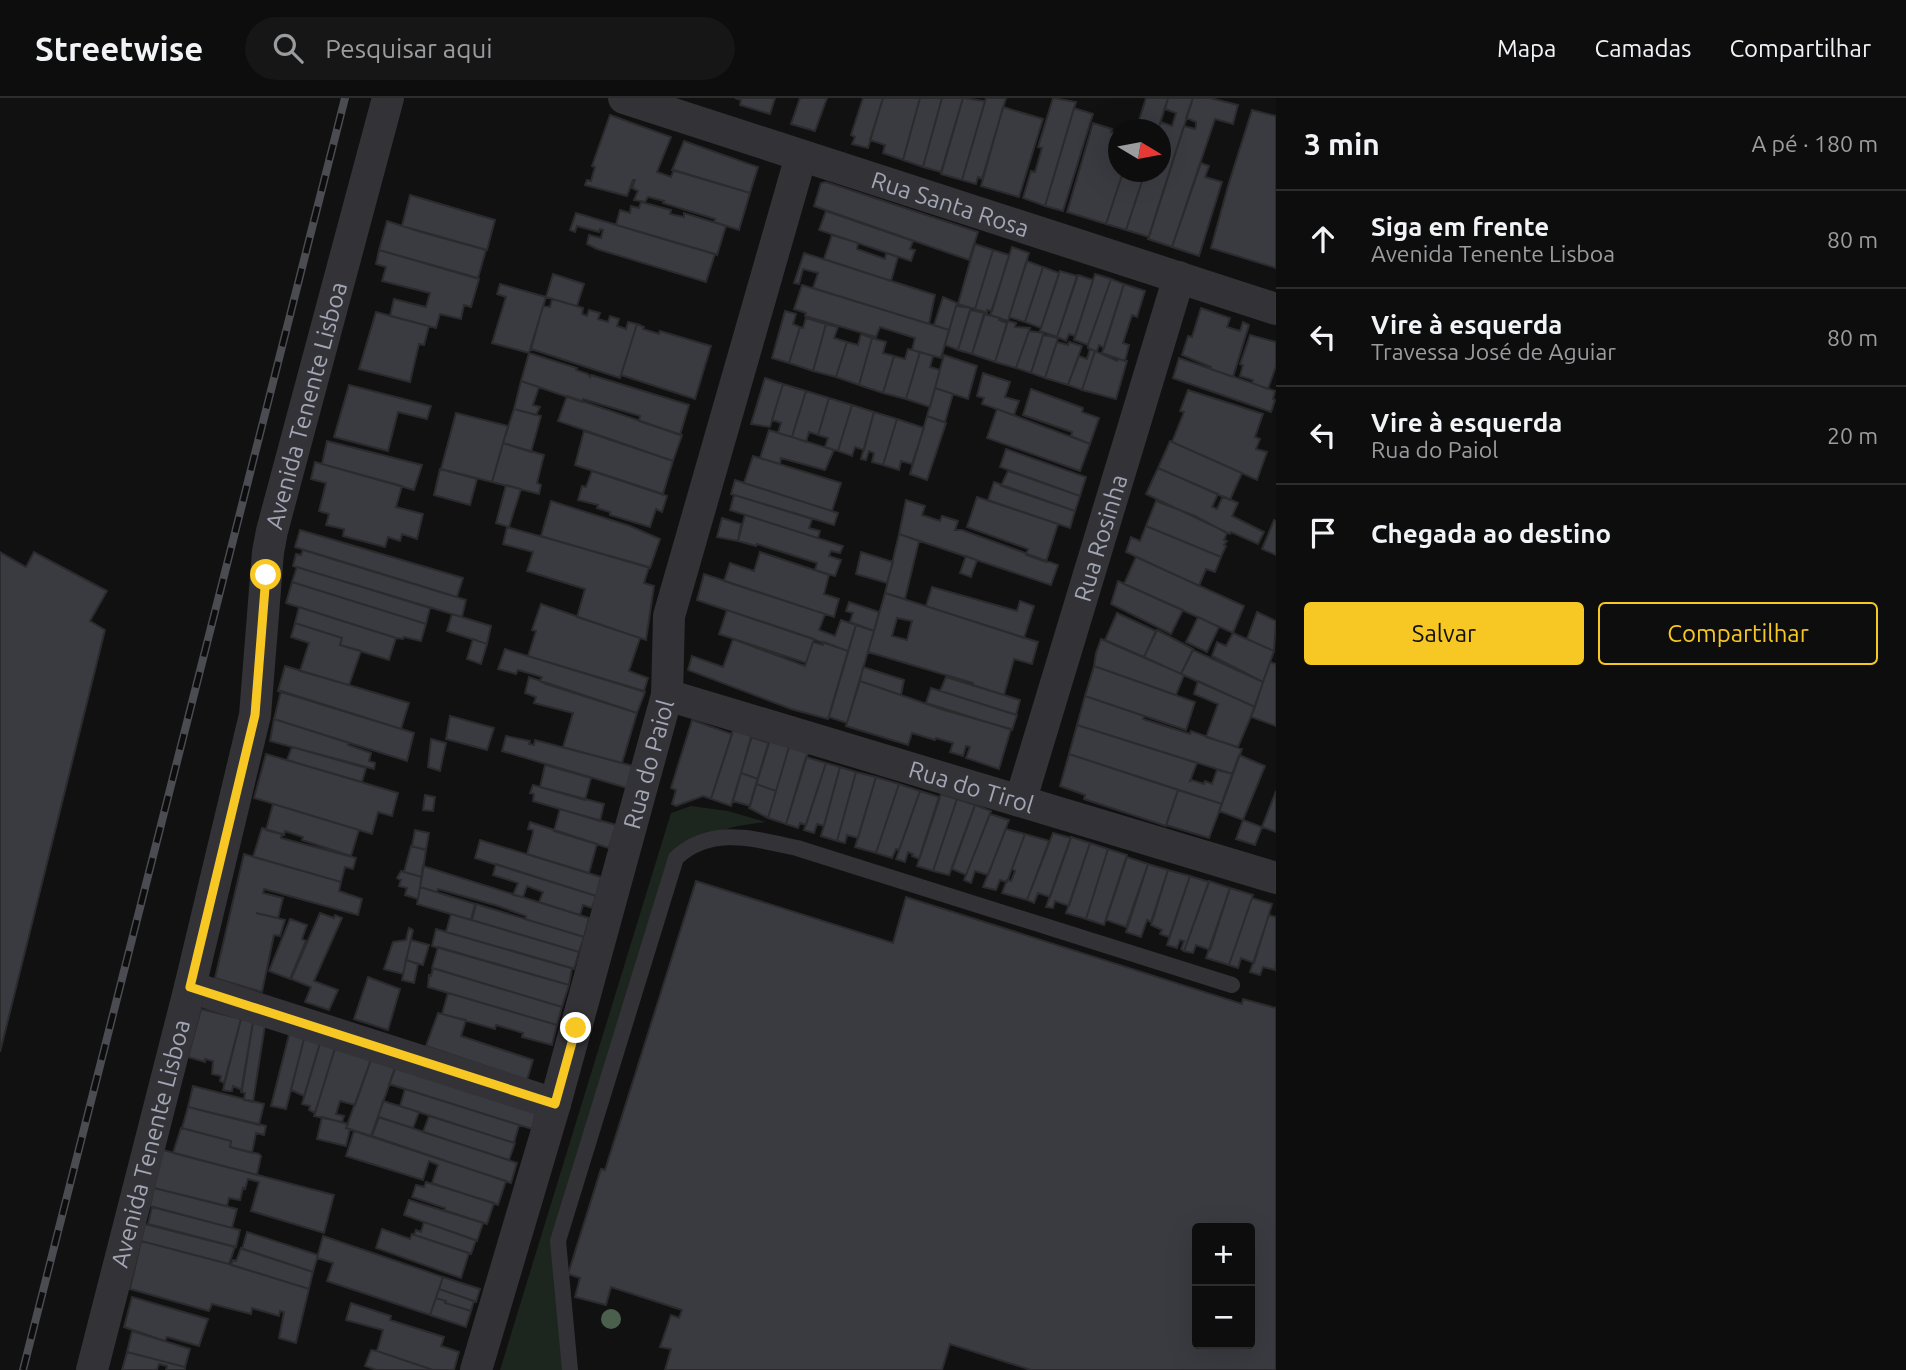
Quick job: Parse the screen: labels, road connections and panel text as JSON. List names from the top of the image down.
{
  "streets": {
    "street": [
      "Rua Santa Rosa",
      "Avenida Tenente Lisboa",
      "Rua Rosinha",
      "Rua do Paiol",
      "Rua do Tirol"
    ]
  },
  "crossings": [
    ["Rua Santa Rosa", "Rua Rosinha"],
    ["Rua Santa Rosa", "Rua do Paiol"],
    ["Rua Rosinha", "Rua do Tirol"],
    ["Rua do Paiol", "Rua do Tirol"]
  ],
  "north": "right",
  "page": {
    "header": "Streetwise",
    "search": "Pesquisar aqui",
    "nav": ["Mapa", "Camadas", "Compartilhar"],
    "heading": ["3 min", "A pé · 180 m"],
    "list": [
      ["Siga em frente", "Avenida Tenente Lisboa", "80 m"],
      ["Vire à esquerda", "Travessa José de Aguiar", "80 m"],
      ["Vire à esquerda", "Rua do Paiol", "20 m"],
      "Chegada ao destino"
    ],
    "buttons": ["Salvar", "Compartilhar"],
    "map_buttons": ["+", "−"]
  }
}
